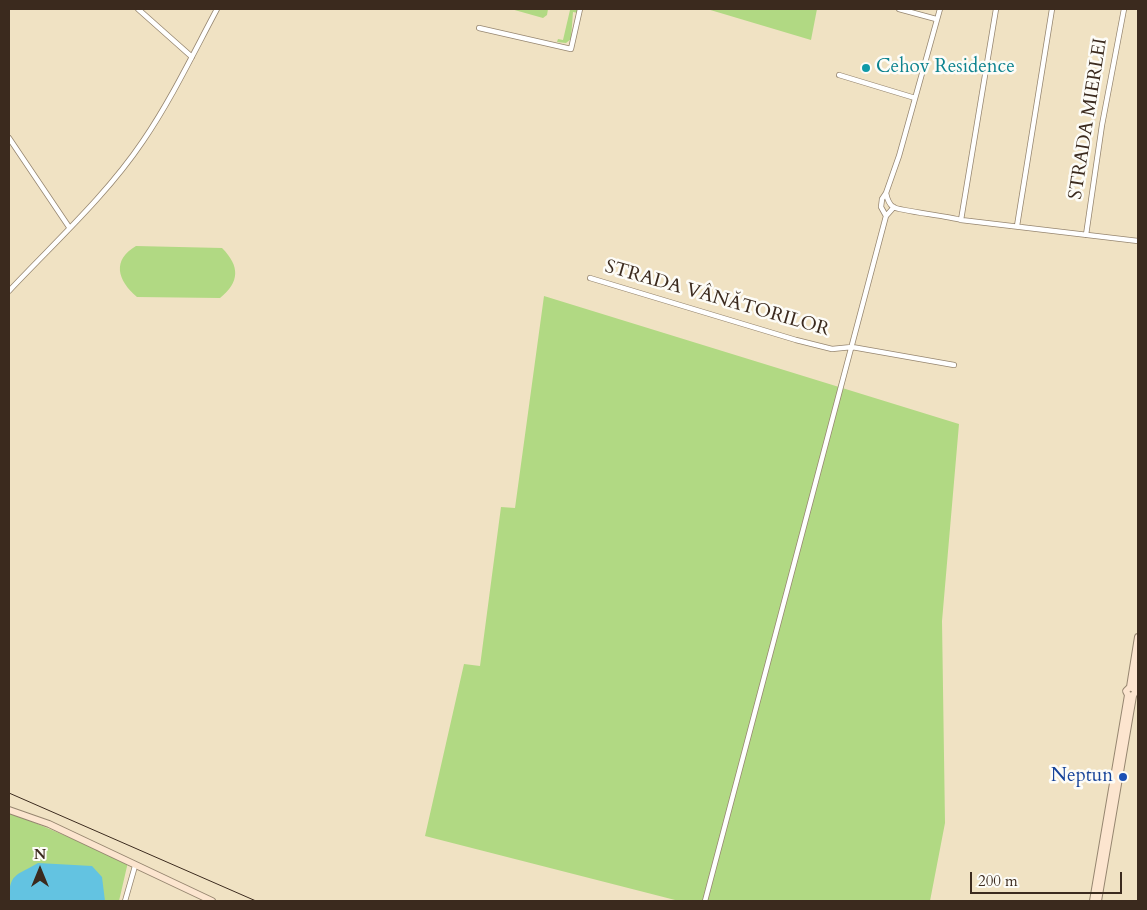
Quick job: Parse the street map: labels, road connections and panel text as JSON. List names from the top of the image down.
{
  "streets": {
    "street": ["STRADA MIERLEI", "STRADA VÂNĂTORILOR"]
  },
  "places": ["Cehov Residence", "Neptun"],
  "scale_bar": "200 m",
  "north": "top"
}
